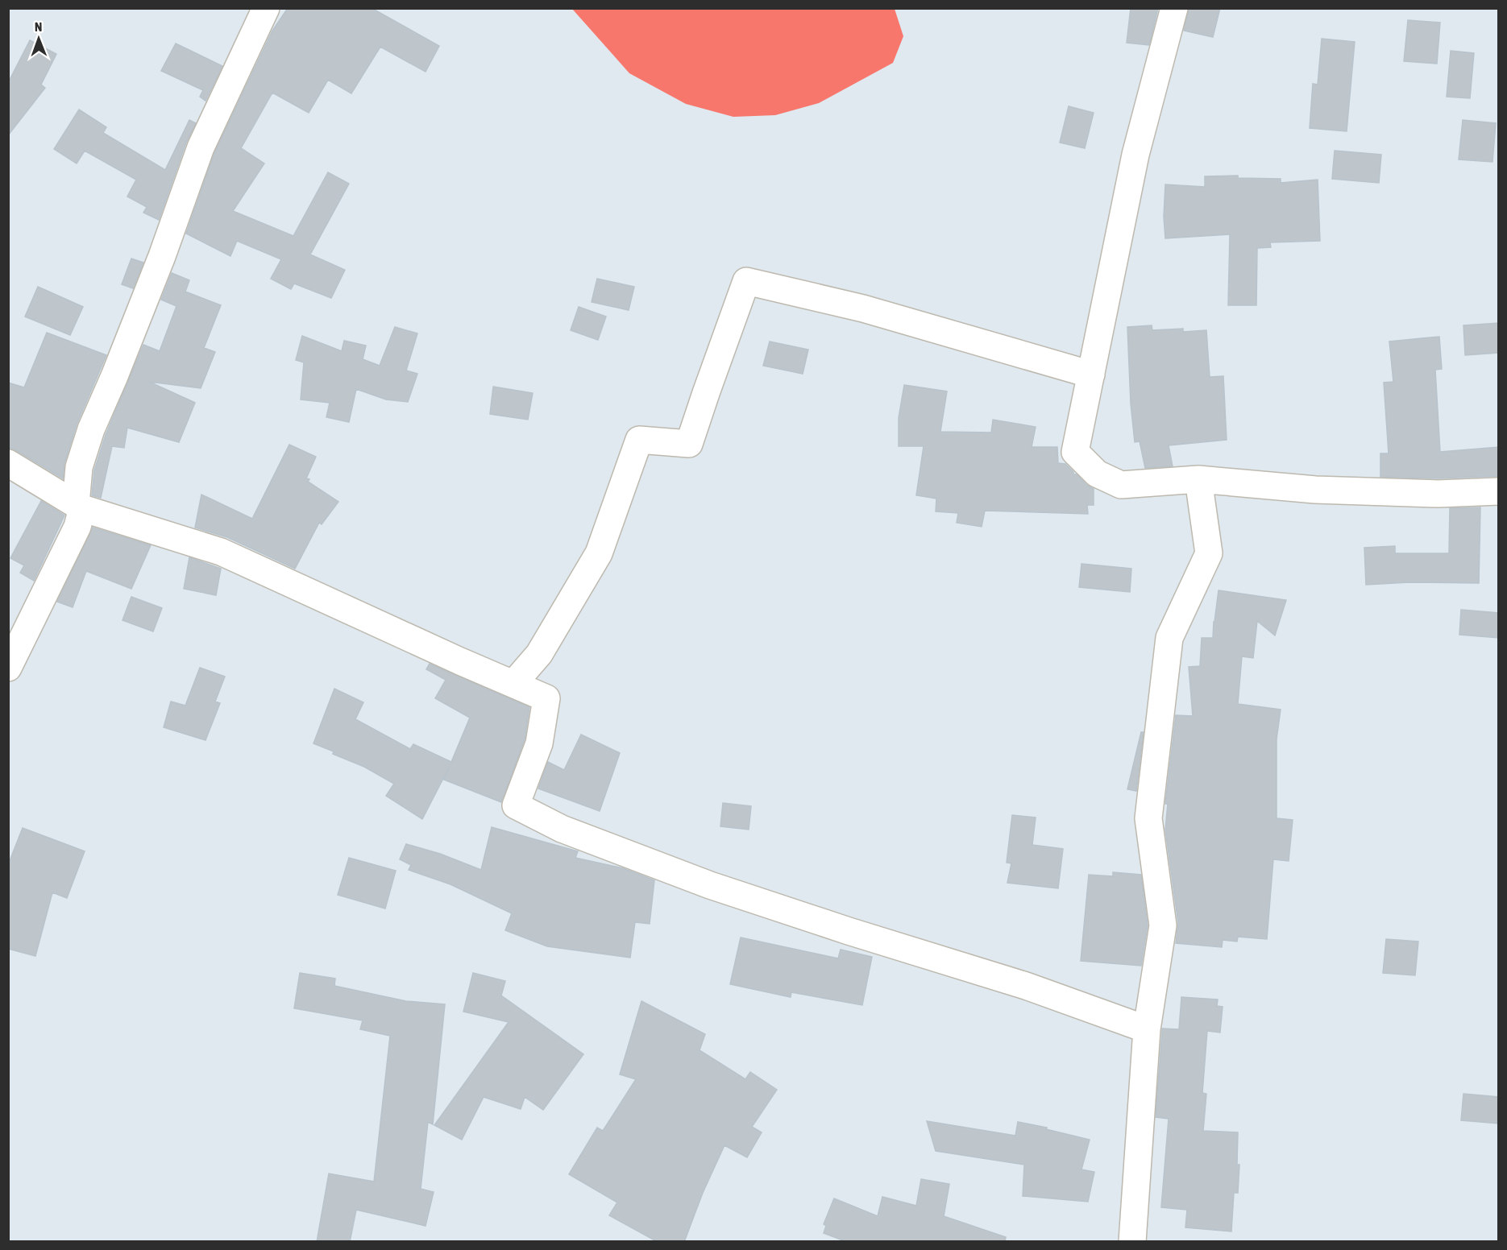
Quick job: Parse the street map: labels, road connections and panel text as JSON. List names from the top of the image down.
{
  "north": "top"
}
